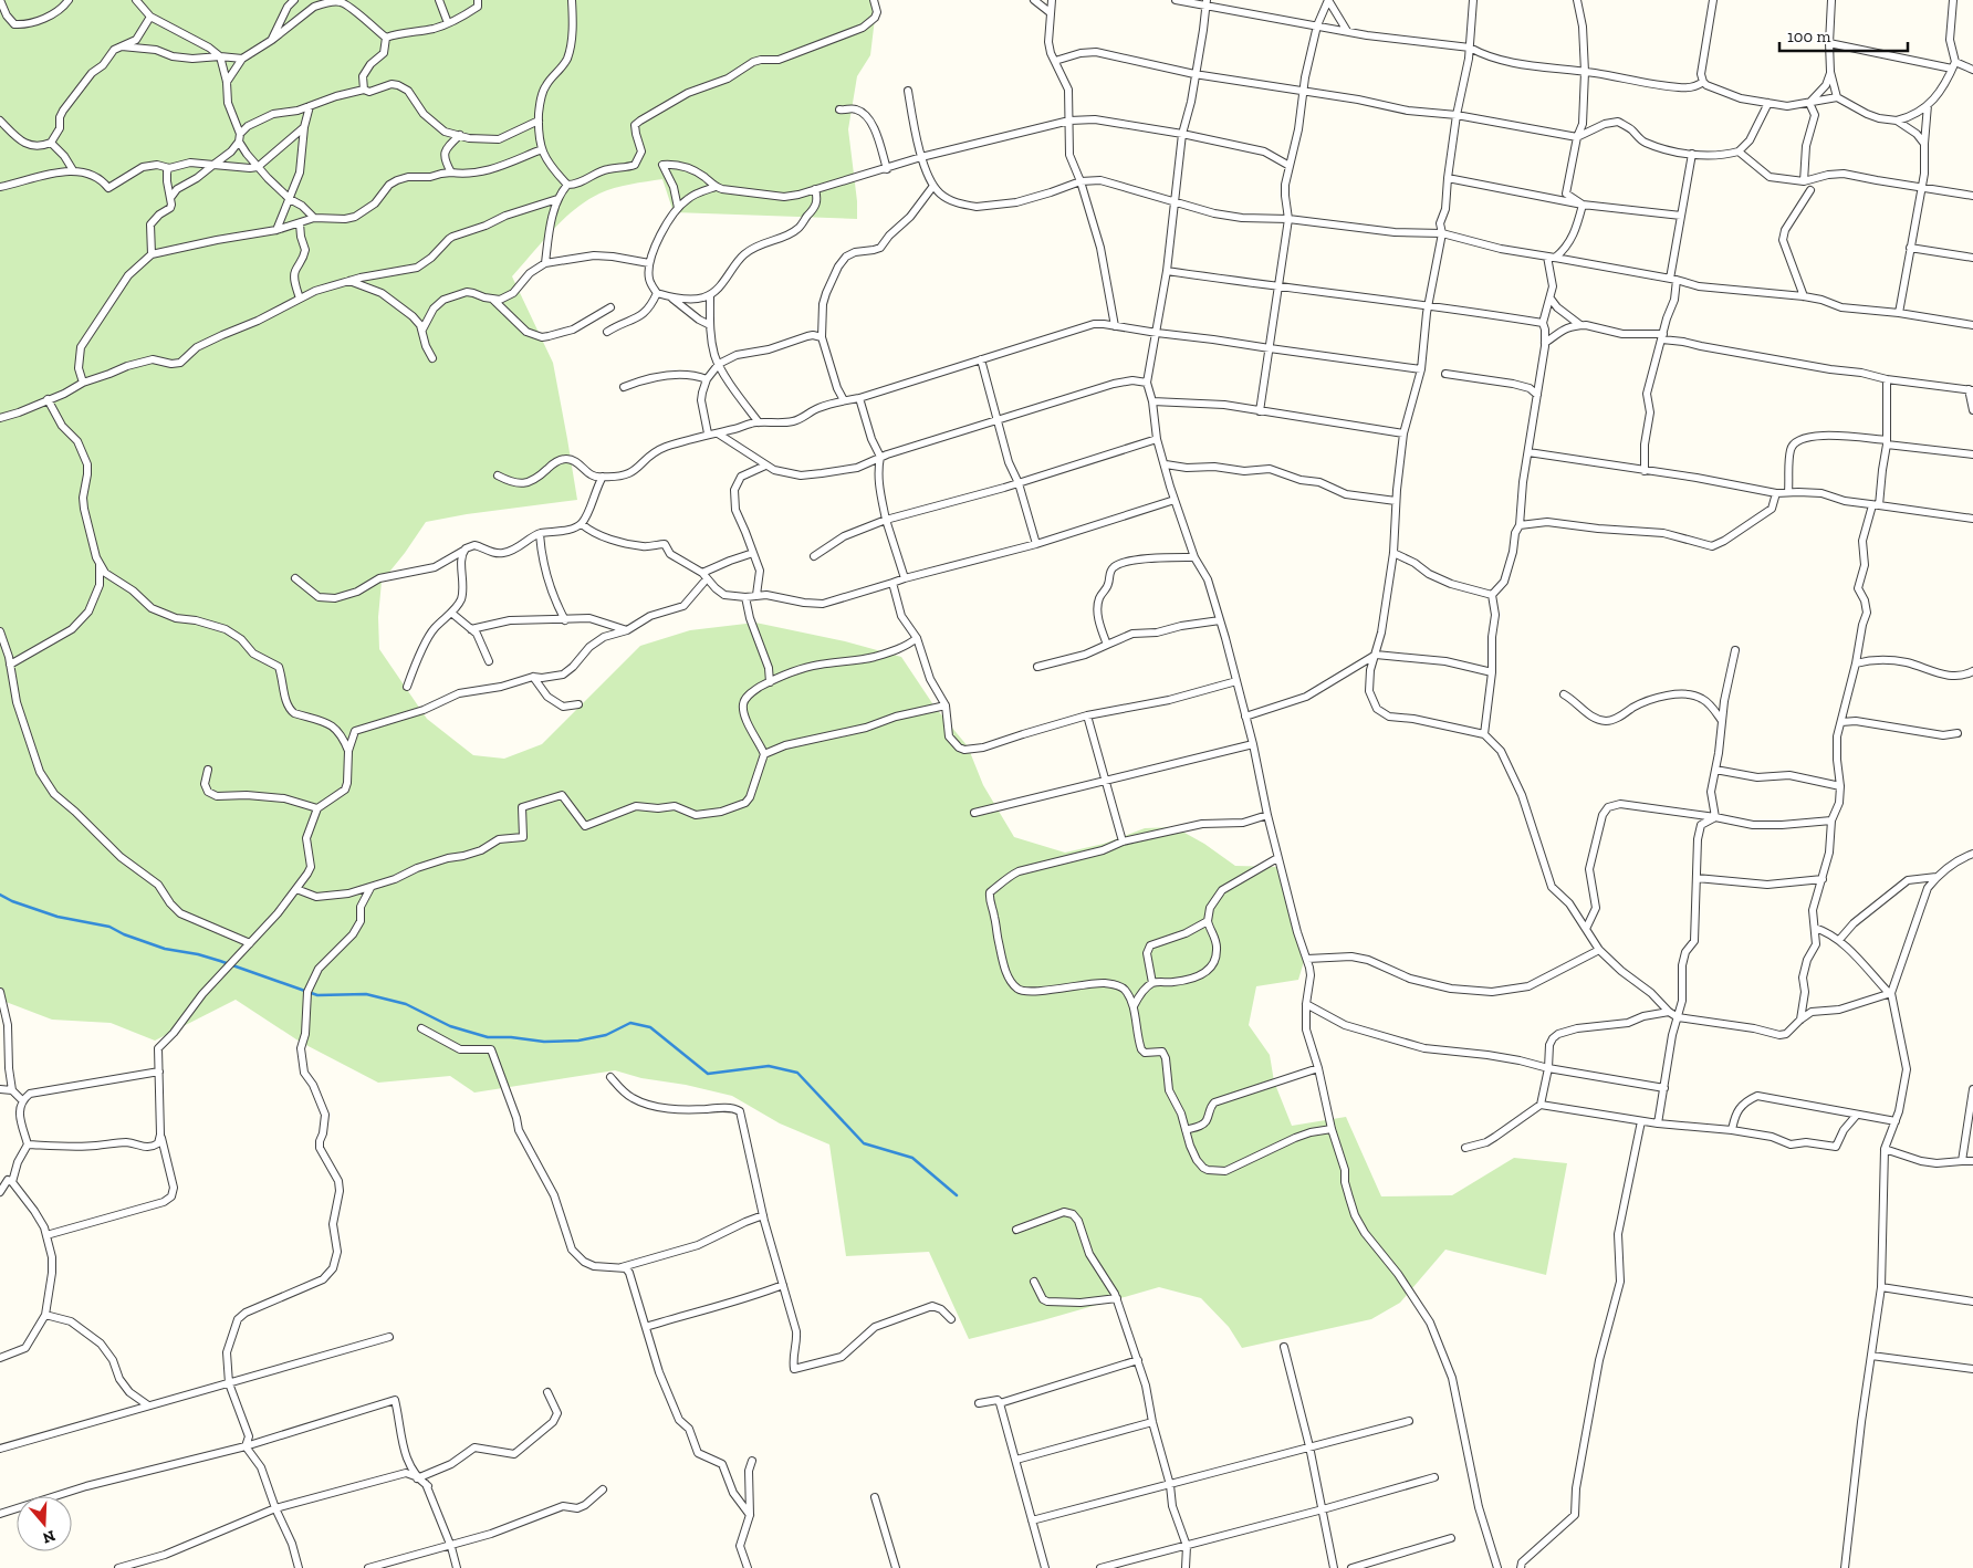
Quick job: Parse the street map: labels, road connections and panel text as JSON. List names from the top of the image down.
{
  "scale_bar": "100 m",
  "north": "bottom"
}
